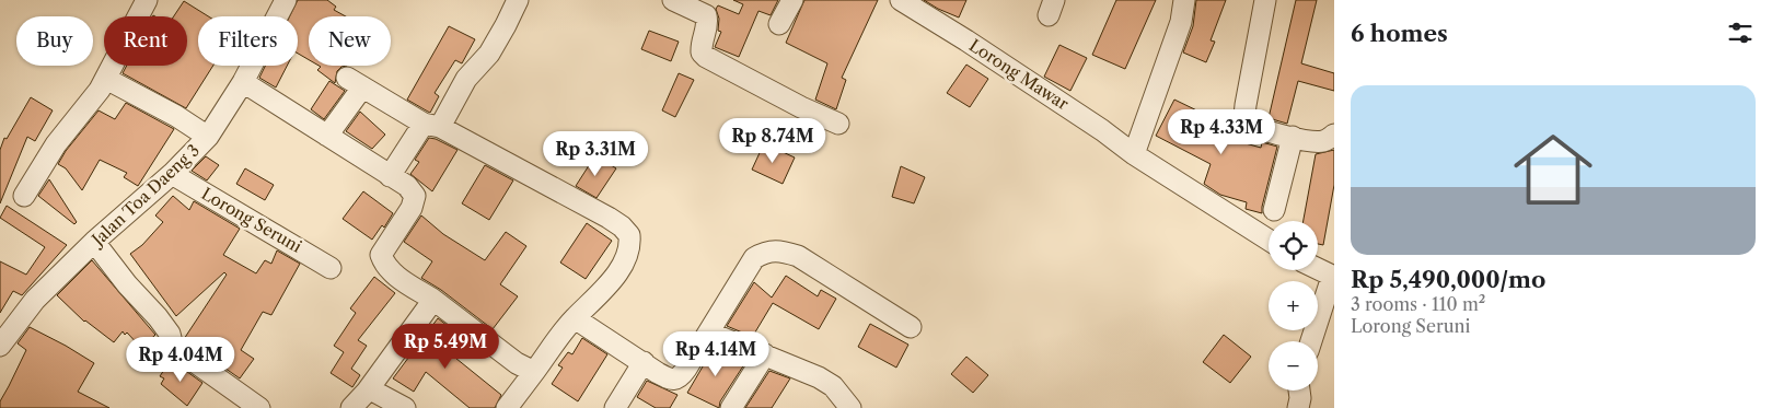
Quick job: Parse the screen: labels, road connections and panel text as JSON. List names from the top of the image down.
{
  "streets": {
    "street": ["Lorong Mawar", "Jalan Toa Daeng 3", "Lorong Seruni"]
  },
  "crossings": [
    ["Jalan Toa Daeng 3", "Lorong Seruni"]
  ],
  "page": {
    "heading": "6 homes",
    "chip": [
      "Buy",
      "Rent",
      "Filters",
      "New"
    ],
    "list": [
      {
        "name": "Rp 5,490,000/mo",
        "note": "3 rooms · 110 m² · Lorong Seruni"
      }
    ],
    "price": [
      "Rp 4.33M",
      "Rp 8.74M",
      "Rp 3.31M",
      "Rp 5.49M",
      "Rp 4.14M",
      "Rp 4.04M"
    ],
    "map_buttons": ["+", "−"]
  }
}
